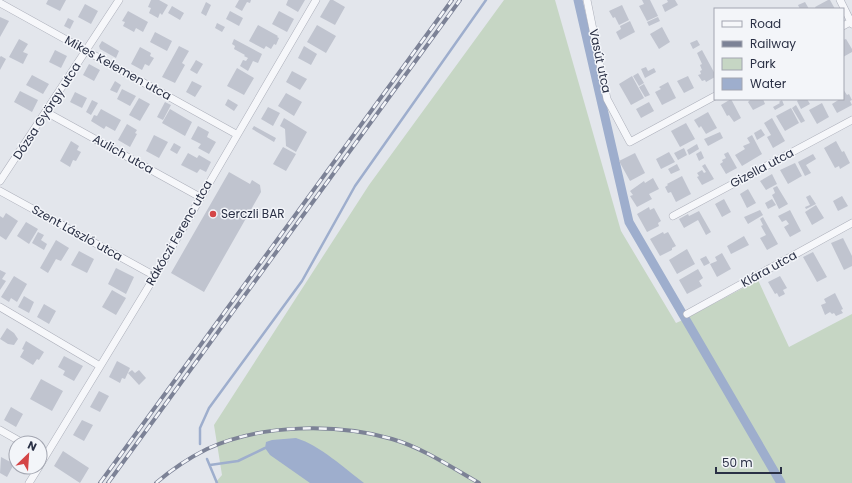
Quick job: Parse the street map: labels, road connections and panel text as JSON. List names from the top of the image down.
{
  "streets": {
    "street": [
      "Vasút utca",
      "Mikes Kelemen utca",
      "Dózsa György utca",
      "Aulich utca",
      "Gizella utca",
      "Szent László utca",
      "Rákóczi Ferenc utca",
      "Klára utca"
    ]
  },
  "crossings": [
    ["Mikes Kelemen utca", "Dózsa György utca"],
    ["Mikes Kelemen utca", "Rákóczi Ferenc utca"],
    ["Dózsa György utca", "Aulich utca"],
    ["Aulich utca", "Rákóczi Ferenc utca"],
    ["Szent László utca", "Rákóczi Ferenc utca"]
  ],
  "places": ["Serczli BAR"],
  "legend": [
    "Road",
    "Railway",
    "Park",
    "Water"
  ],
  "scale_bar": "50 m",
  "north": "top right"
}
